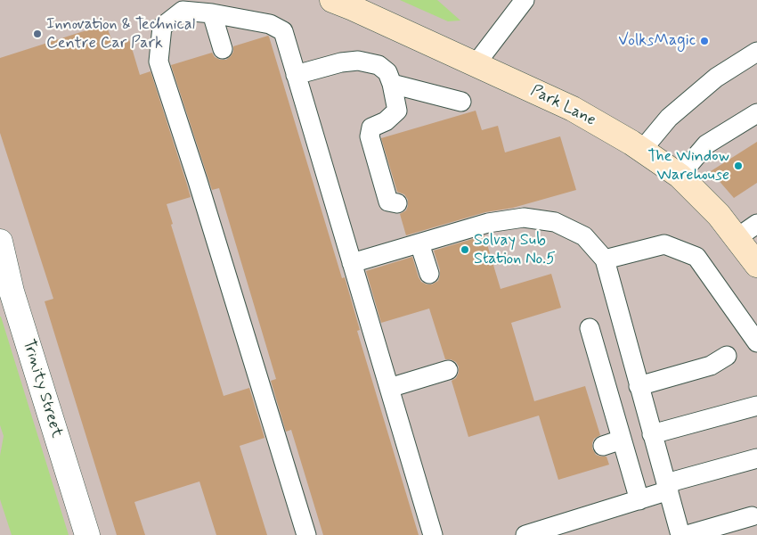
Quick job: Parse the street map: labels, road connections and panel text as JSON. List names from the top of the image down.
{
  "streets": {
    "main road": ["Park Lane"],
    "street": ["Trinity Street"]
  },
  "places": [
    "Innovation & Technical Centre Car Park",
    "VolksMagic",
    "The Window Warehouse",
    "Solvay Sub Station No.5"
  ]
}
